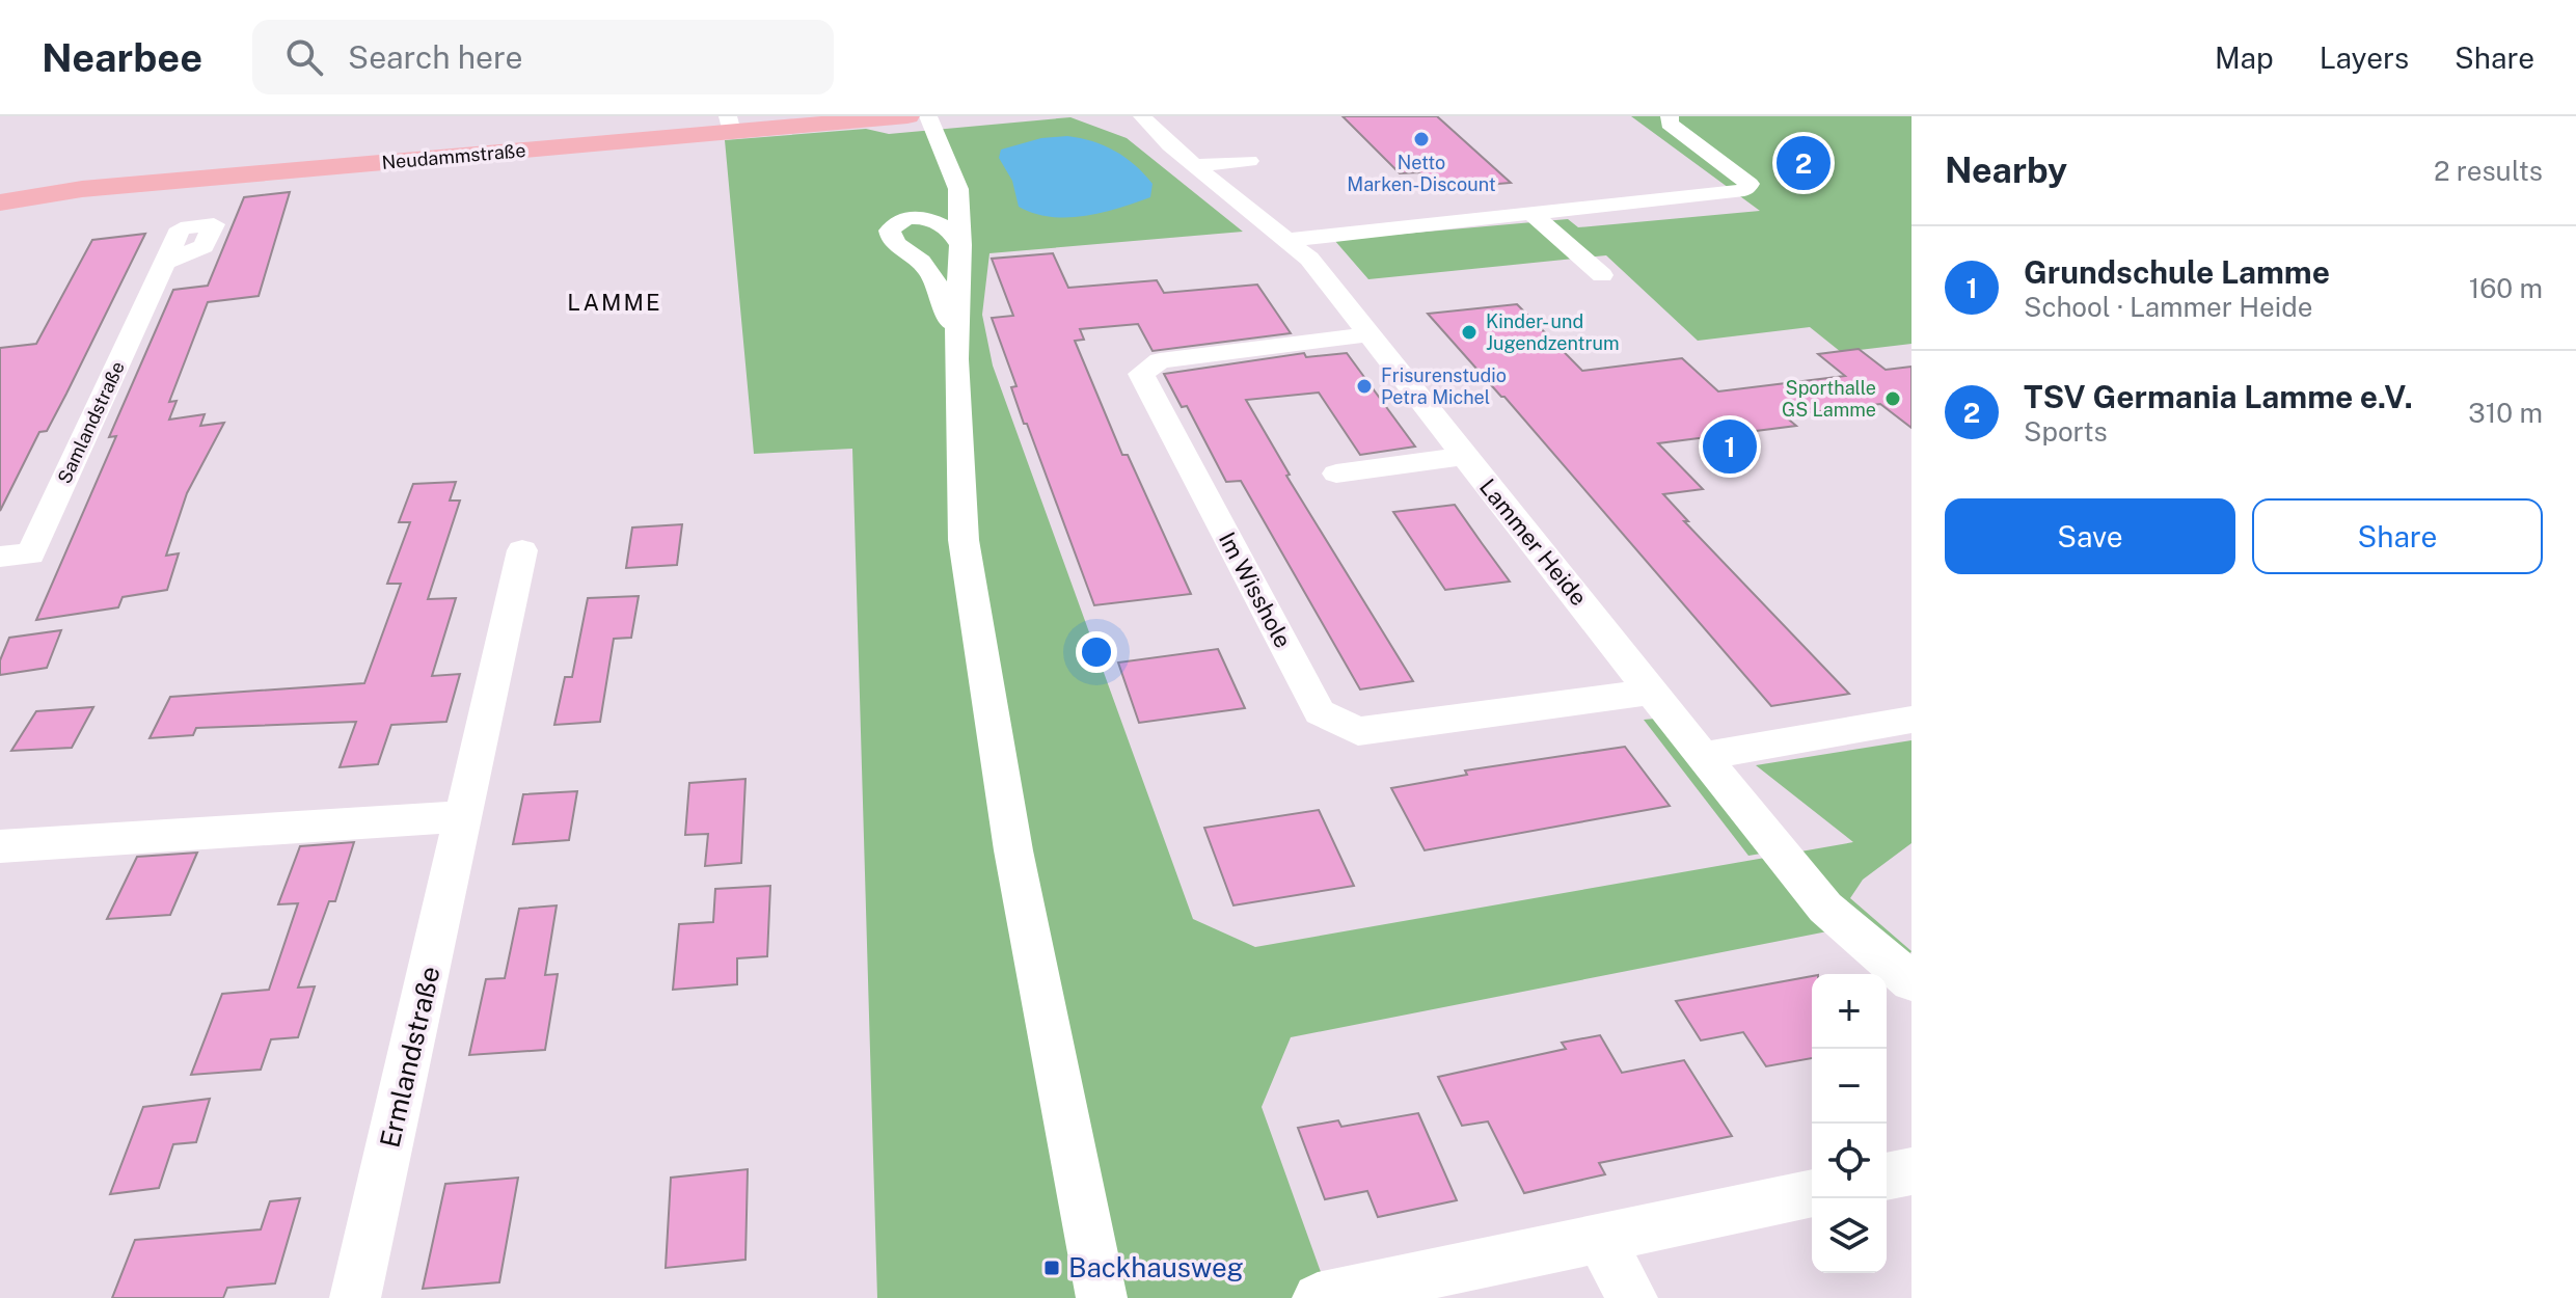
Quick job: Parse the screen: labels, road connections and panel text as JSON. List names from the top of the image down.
{
  "streets": {
    "main road": ["Neudammstraße"],
    "street": [
      "Samlandstraße",
      "Lammer Heide",
      "Im Wisshole",
      "Ermlandstraße"
    ]
  },
  "crossings": [
    ["Lammer Heide", "Im Wisshole"]
  ],
  "districts": ["LAMME"],
  "places": {
    "other": [
      "Netto Marken-Discount",
      "Kinder- und Jugendzentrum",
      "Frisurenstudio Petra Michel",
      "Sporthalle GS Lamme"
    ],
    "transit": ["Backhausweg"]
  },
  "page": {
    "header": "Nearbee",
    "search": "Search here",
    "nav": ["Map", "Layers", "Share"],
    "heading": ["Nearby", "2 results"],
    "pins": ["2", "1"],
    "list": [
      {
        "mark": "1",
        "name": "Grundschule Lamme",
        "note": "School · Lammer Heide",
        "value": "160 m"
      },
      {
        "mark": "2",
        "name": "TSV Germania Lamme e.V.",
        "note": "Sports",
        "value": "310 m"
      }
    ],
    "buttons": ["Save", "Share"],
    "map_buttons": ["+", "−"]
  }
}
